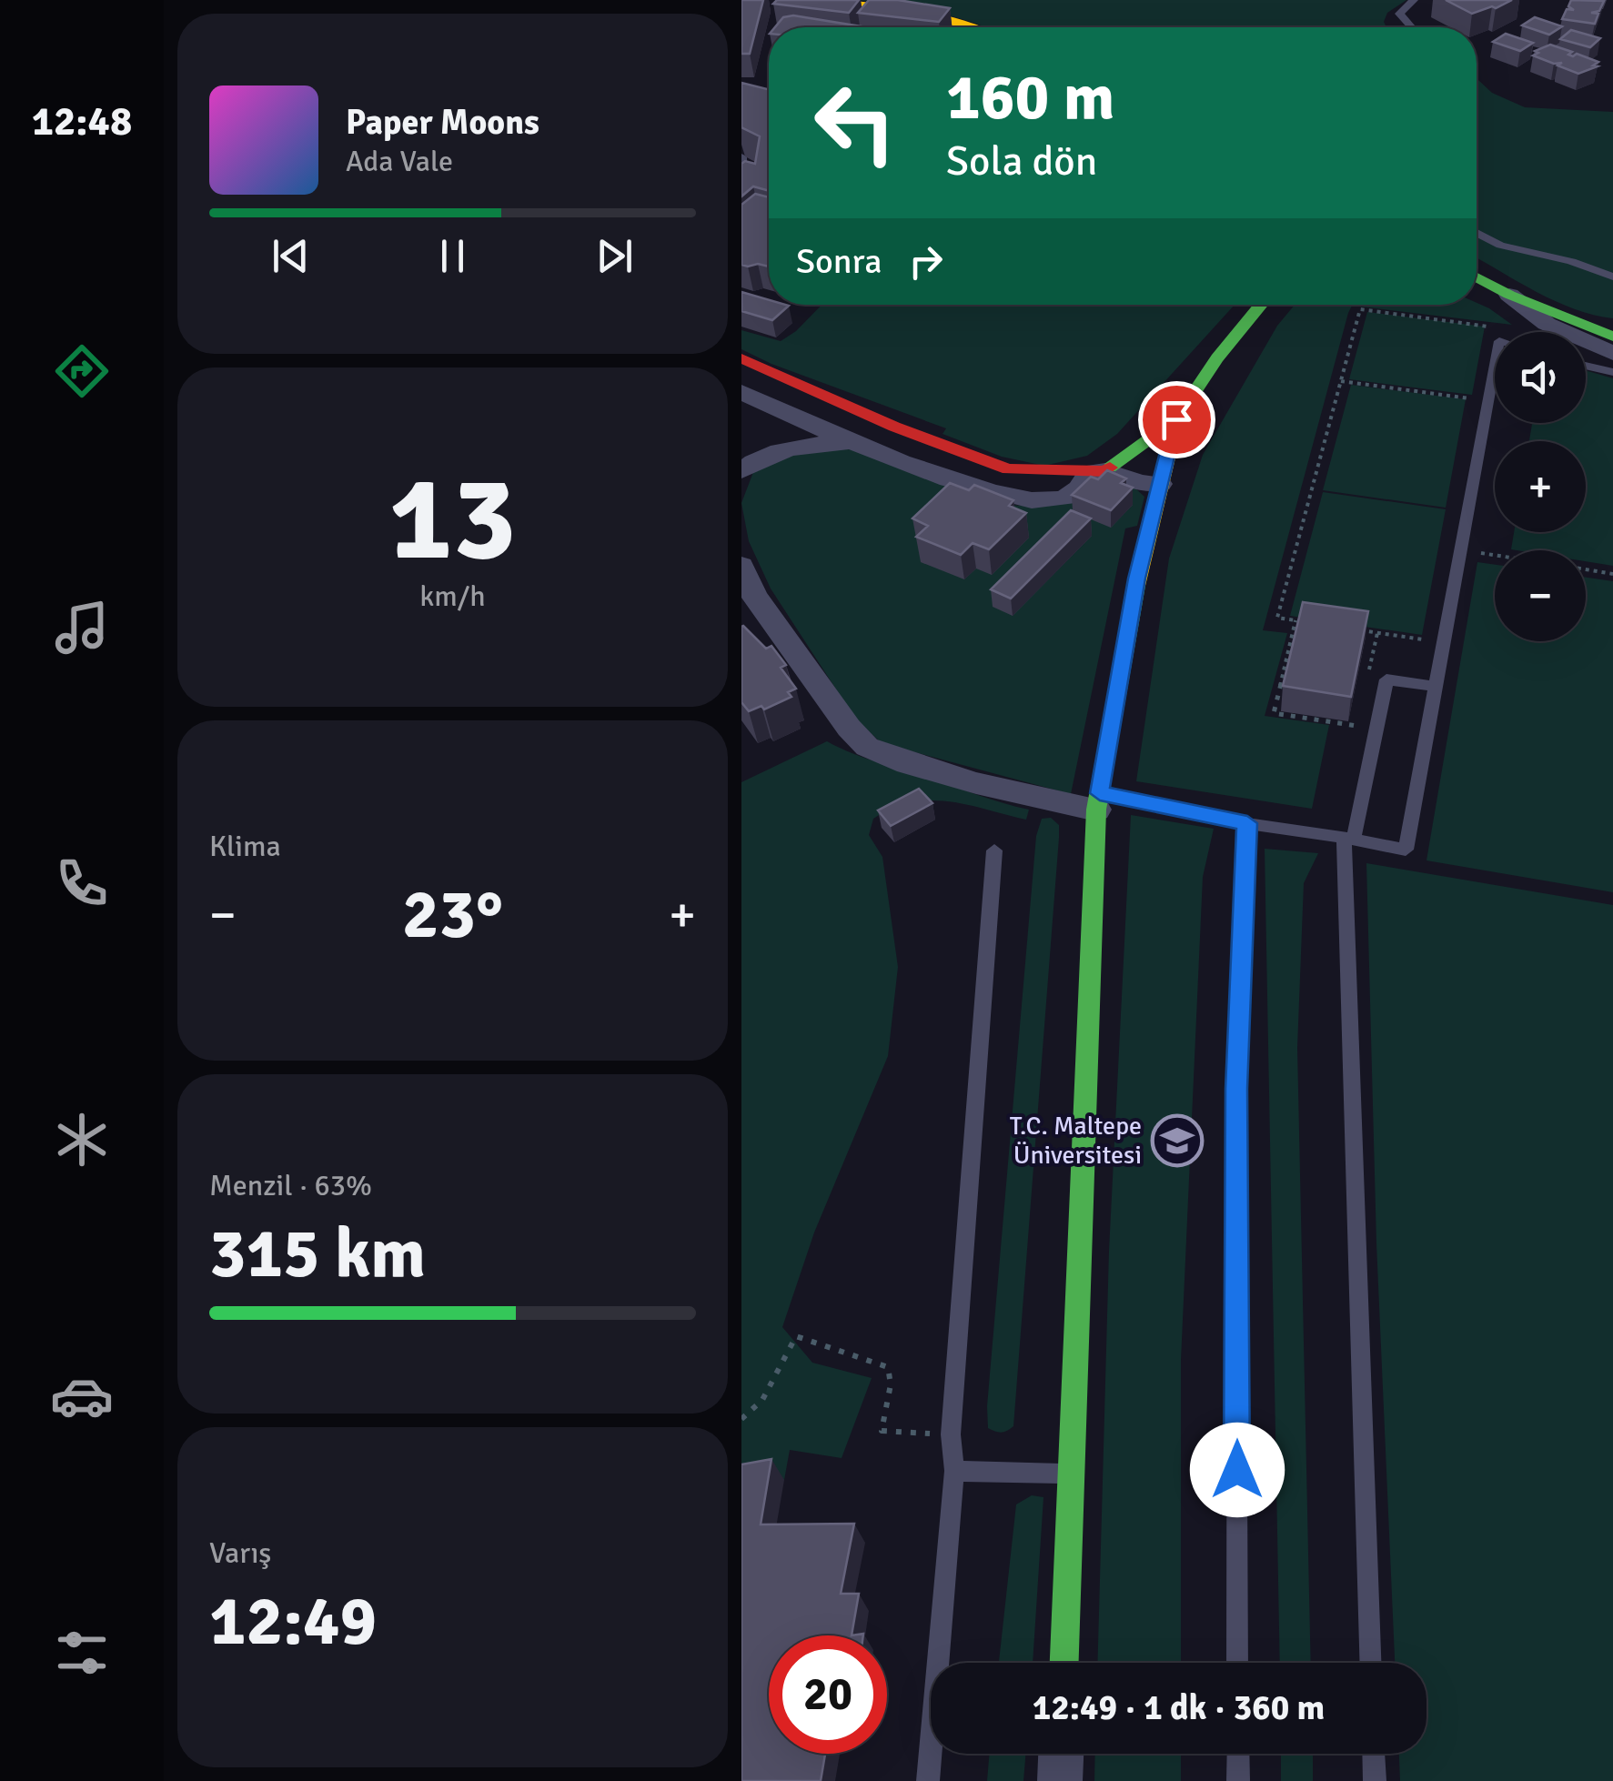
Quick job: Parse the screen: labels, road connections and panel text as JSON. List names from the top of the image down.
{
  "places": {
    "school or university": ["T.C. Maltepe Üniversitesi"]
  },
  "page": {
    "tabs": "12:48",
    "turn": ["160 m", "Sola dön"],
    "song": ["Paper Moons", "Ada Vale"],
    "then": "Sonra",
    "map_buttons": ["+", "−"],
    "tile": [
      ["13", "km/h"],
      "Klima",
      ["Menzil · 63%", "315 km"],
      ["Varış", "12:49"]
    ],
    "heat": ["−", "23°", "+"],
    "limit": "20",
    "trip": "12:49 · 1 dk · 360 m"
  }
}
